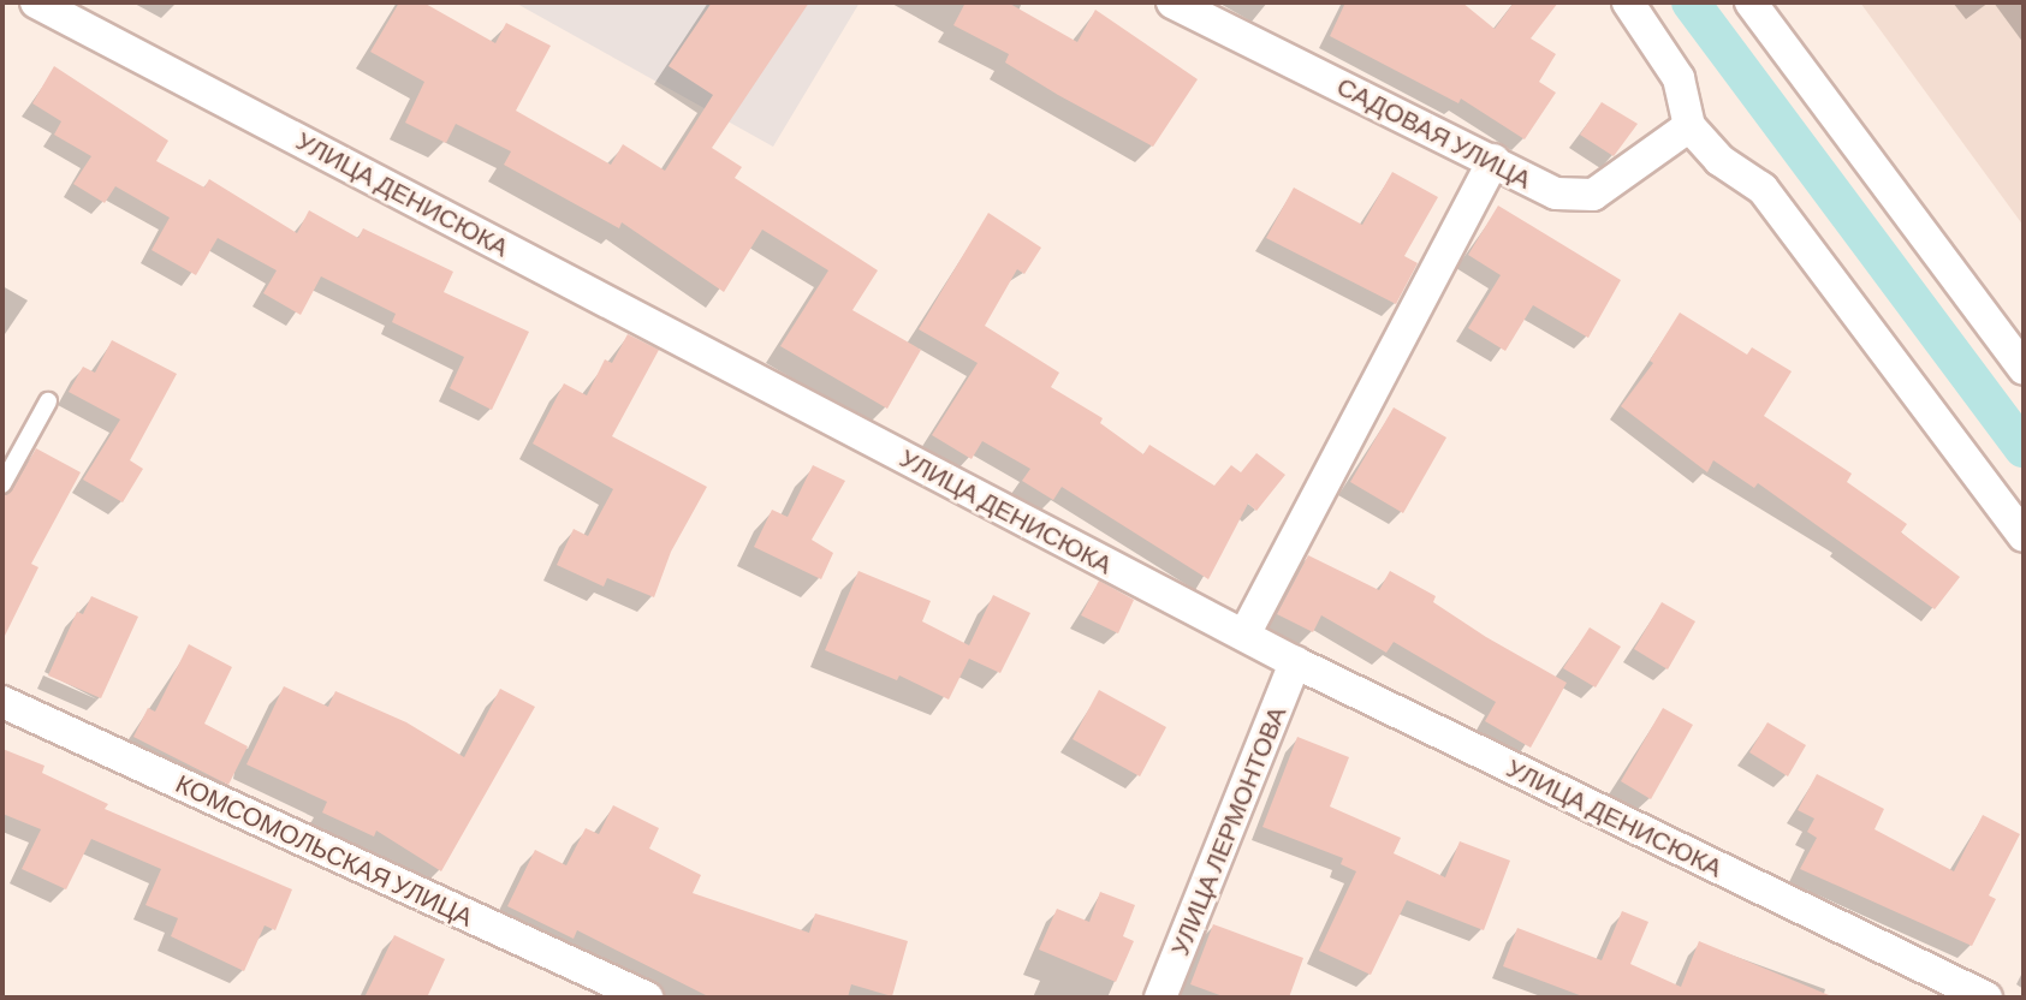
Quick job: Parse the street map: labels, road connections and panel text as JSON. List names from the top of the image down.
{
  "streets": {
    "street": [
      "САДОВАЯ УЛИЦА",
      "УЛИЦА ДЕНИСЮКА",
      "УЛИЦА ЛЕРМОНТОВА",
      "КОМСОМОЛЬСКАЯ УЛИЦА"
    ]
  },
  "crossings": [
    ["УЛИЦА ДЕНИСЮКА", "УЛИЦА ЛЕРМОНТОВА"]
  ]
}
